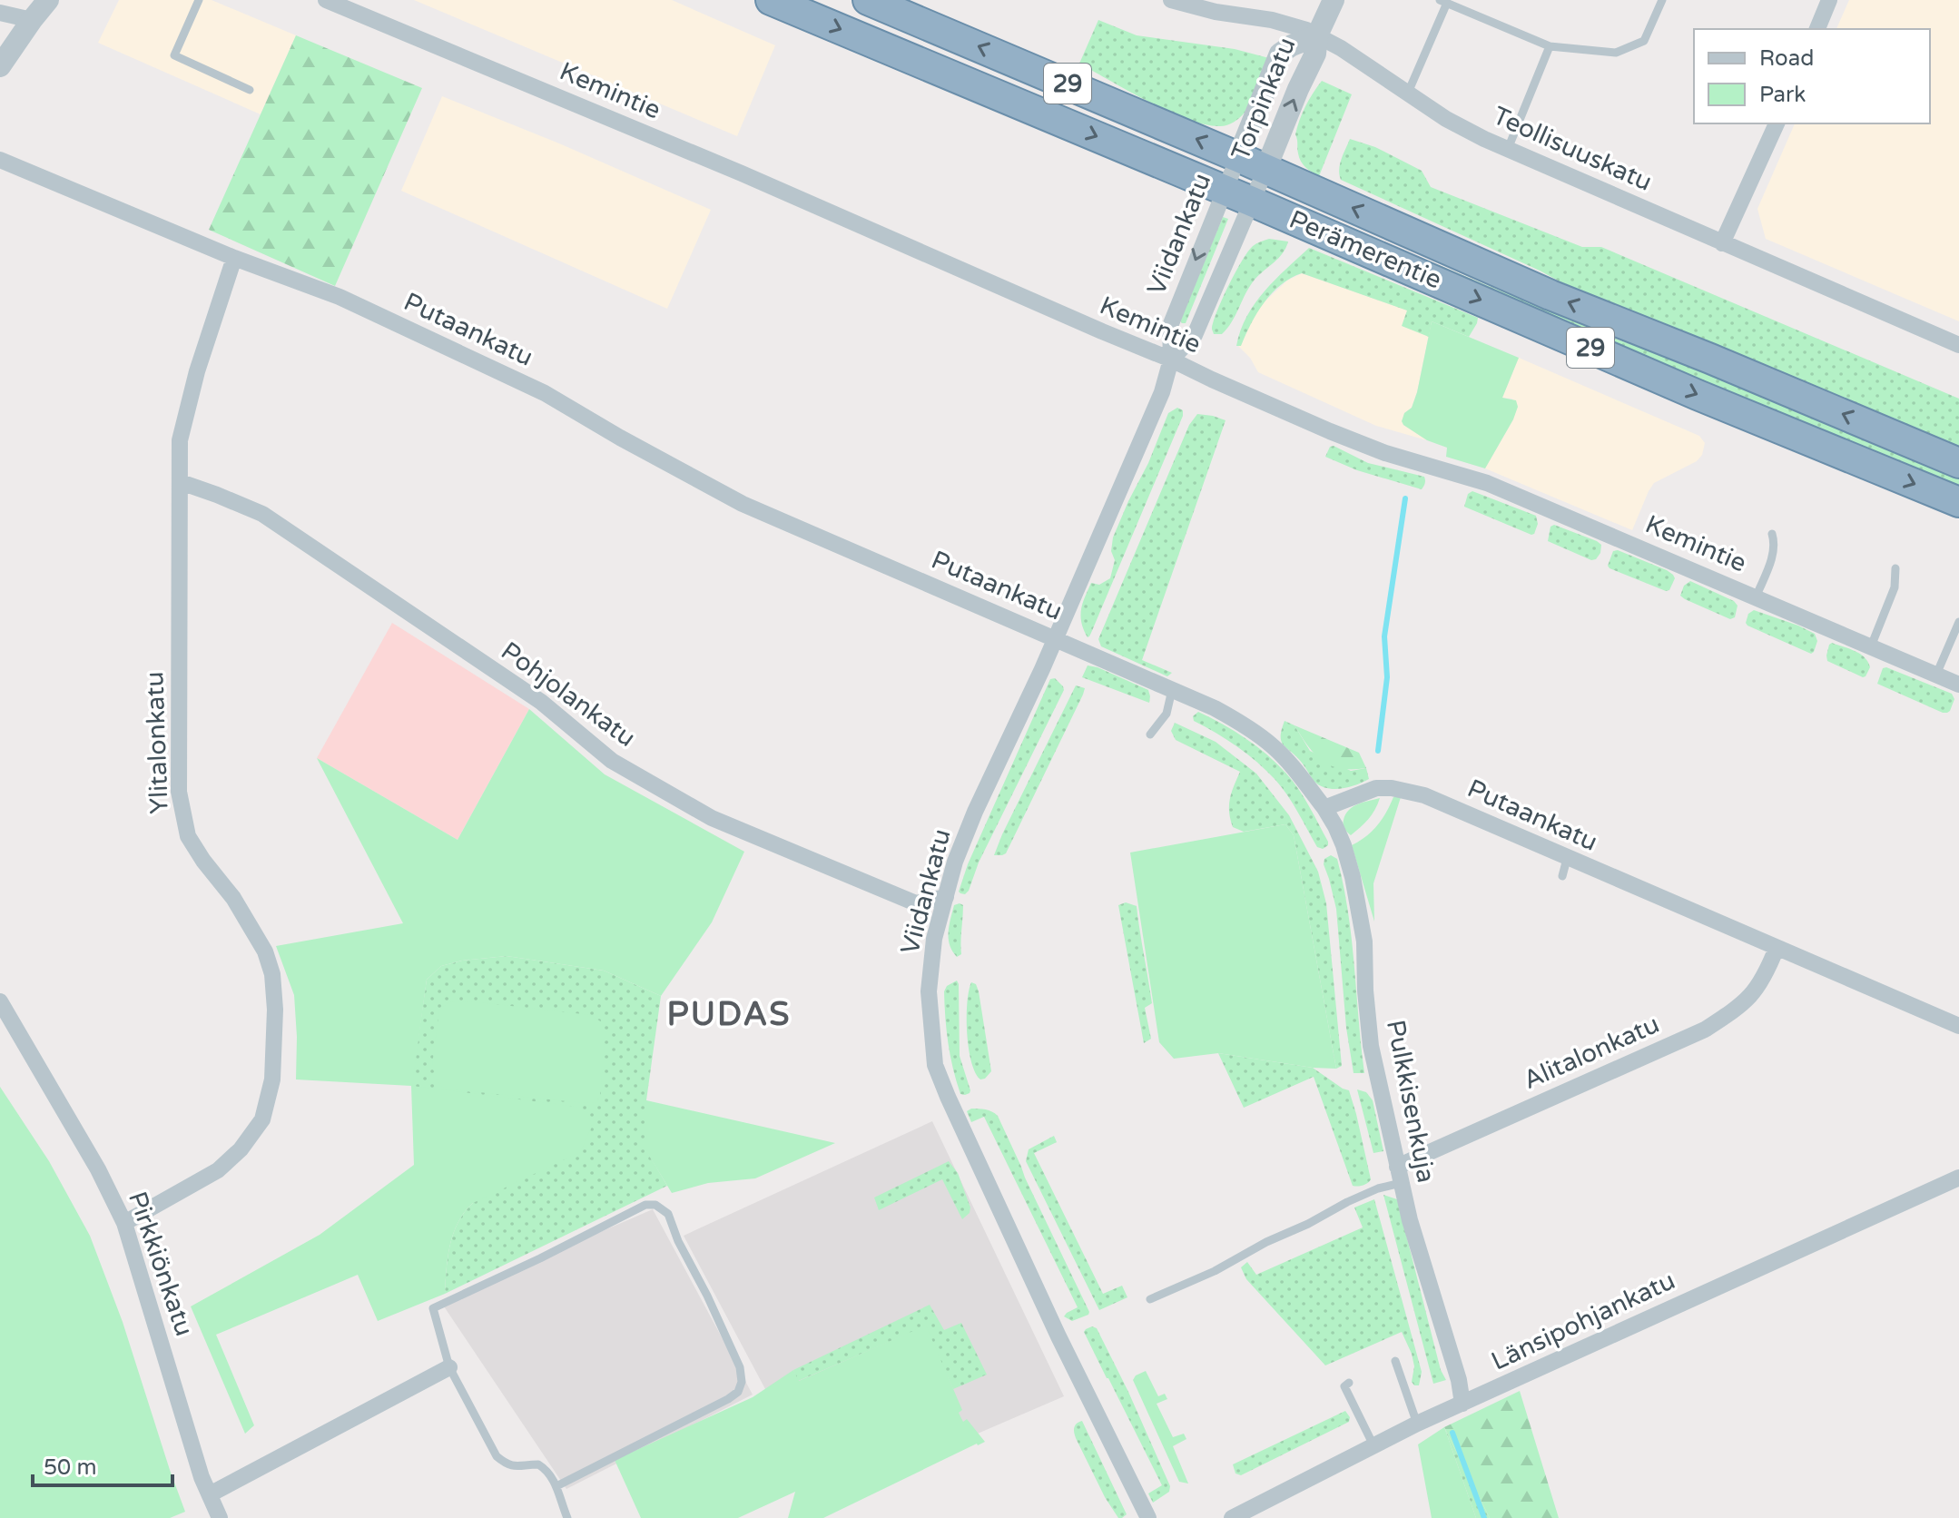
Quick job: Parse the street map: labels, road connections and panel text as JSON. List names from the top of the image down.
{
  "streets": {
    "highway": ["29", "Perämerentie"],
    "street": [
      "Kemintie",
      "Torpinkatu",
      "Teollisuuskatu",
      "Viidankatu",
      "Putaankatu",
      "Pohjolankatu",
      "Ylitalonkatu",
      "Alitalonkatu",
      "Pulkkisenkuja",
      "Pirkkiönkatu",
      "Länsipohjankatu"
    ]
  },
  "crossings": [
    ["Kemintie", "Viidankatu"],
    ["Torpinkatu", "Teollisuuskatu"],
    ["Torpinkatu", "Viidankatu"],
    ["Torpinkatu", "Perämerentie"],
    ["Viidankatu", "Perämerentie"],
    ["Viidankatu", "Putaankatu"],
    ["Viidankatu", "Pohjolankatu"],
    ["Putaankatu", "Ylitalonkatu"],
    ["Putaankatu", "Alitalonkatu"],
    ["Putaankatu", "Pulkkisenkuja"],
    ["Pohjolankatu", "Ylitalonkatu"],
    ["Ylitalonkatu", "Pirkkiönkatu"],
    ["Alitalonkatu", "Pulkkisenkuja"],
    ["Pulkkisenkuja", "Länsipohjankatu"]
  ],
  "districts": ["PUDAS"],
  "legend": ["Road", "Park"],
  "scale_bar": "50 m"
}
